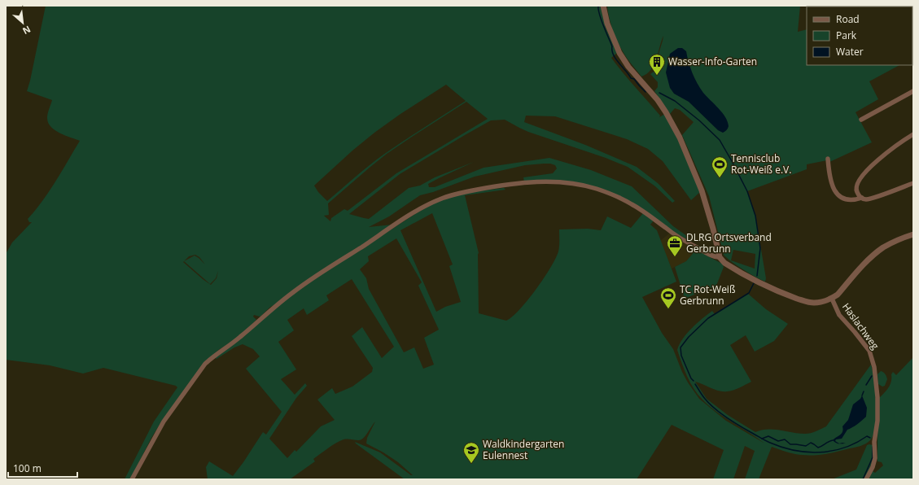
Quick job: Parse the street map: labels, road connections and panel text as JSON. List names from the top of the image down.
{
  "streets": {
    "street": ["Haslachweg"]
  },
  "places": {
    "building": ["Wasser-Info-Garten"],
    "sports": ["Tennisclub Rot-Weiß e.V.", "TC Rot-Weiß Gerbrunn"],
    "office": ["DLRG Ortsverband Gerbrunn"],
    "school or university": ["Waldkindergarten Eulennest"]
  },
  "legend": ["Road", "Park", "Water"],
  "scale_bar": "100 m",
  "north": "bottom right"
}
